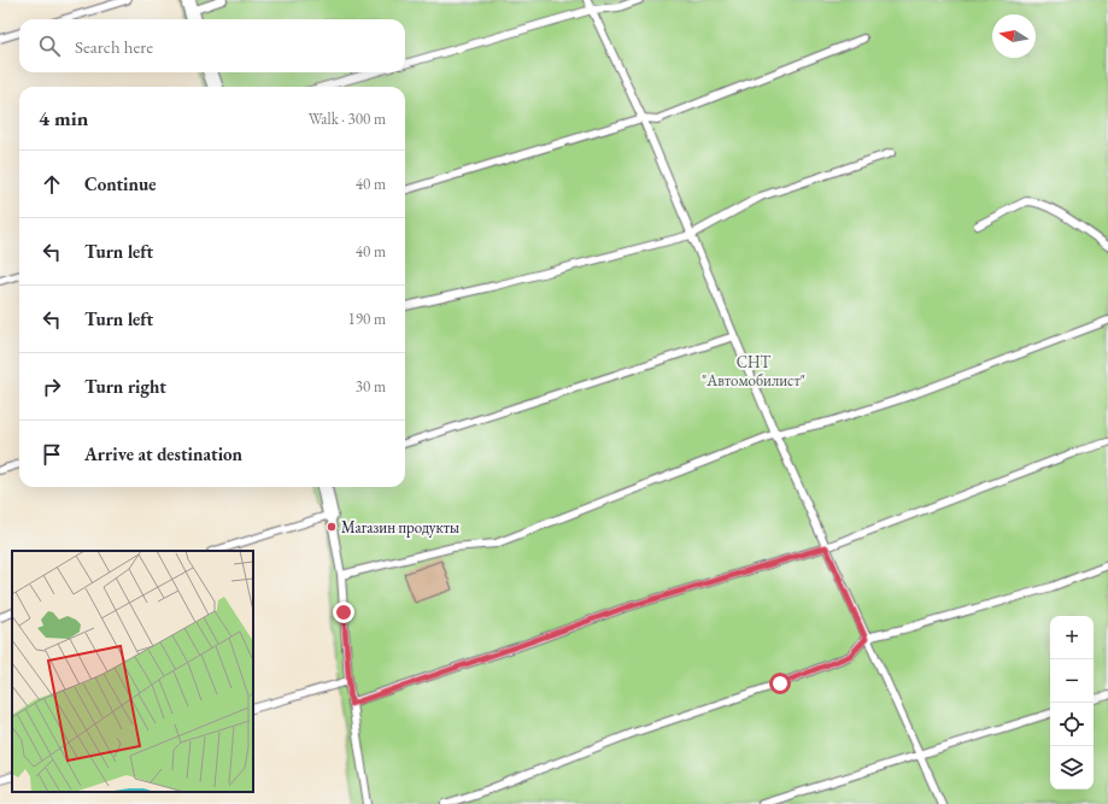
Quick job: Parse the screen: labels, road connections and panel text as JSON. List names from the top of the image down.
{
  "parks": ["СНТ \"Автомобилист\""],
  "places": ["Магазин продукты"],
  "north": "left",
  "page": {
    "search": "Search here",
    "heading": ["4 min", "Walk · 300 m"],
    "list": [
      ["Continue", "40 m"],
      ["Turn left", "40 m"],
      ["Turn left", "190 m"],
      ["Turn right", "30 m"],
      "Arrive at destination"
    ],
    "map_buttons": ["+", "−"]
  }
}
